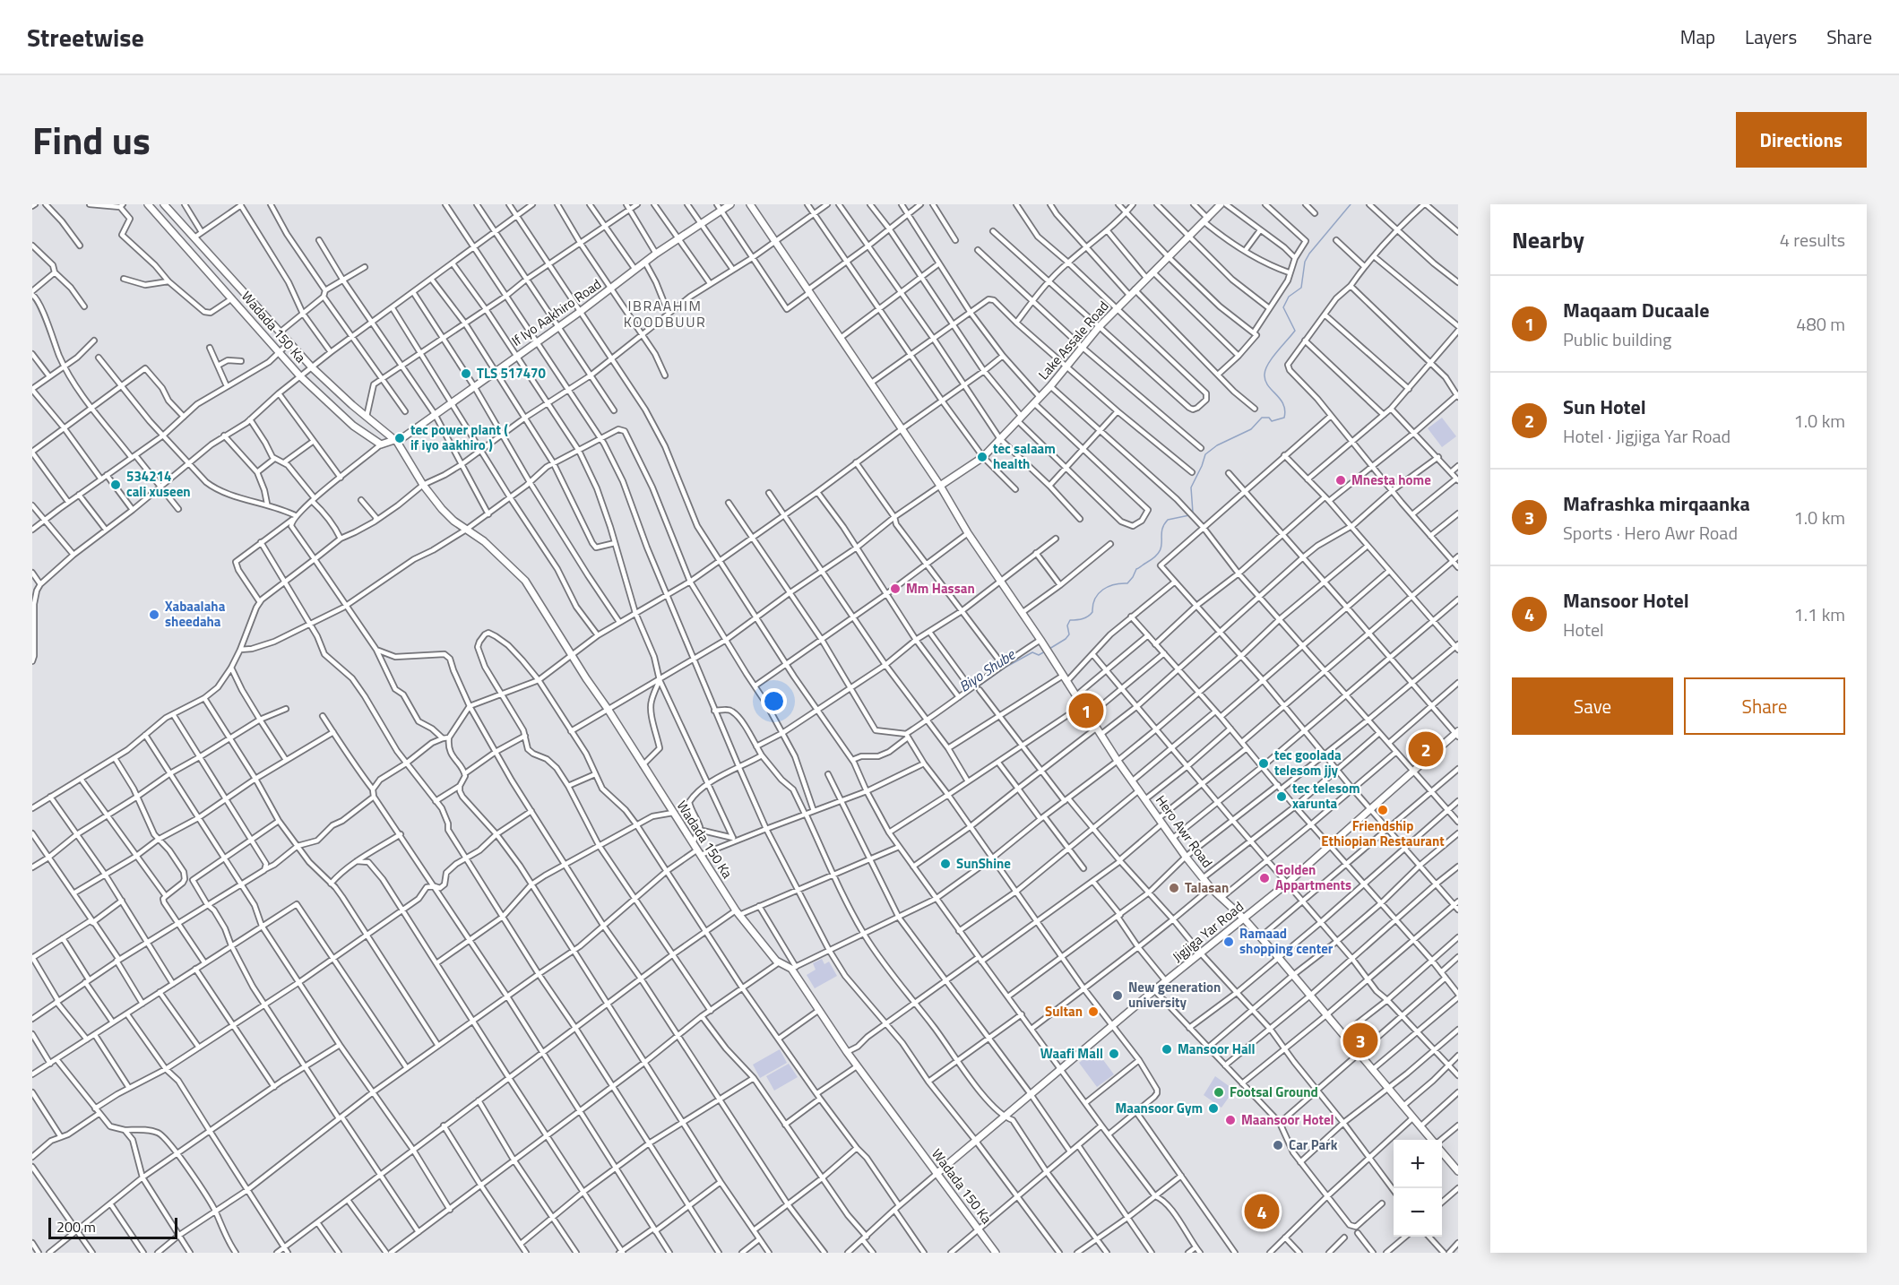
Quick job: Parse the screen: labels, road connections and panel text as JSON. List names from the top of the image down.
{
  "streets": {
    "street": [
      "If Iyo Aakhiro Road",
      "Wadada 150 Ka",
      "Lake Assale Road",
      "Hero Awr Road",
      "Jigjiga Yar Road"
    ]
  },
  "crossings": [
    ["If Iyo Aakhiro Road", "Wadada 150 Ka"],
    ["Wadada 150 Ka", "Jigjiga Yar Road"],
    ["Lake Assale Road", "Hero Awr Road"],
    ["Hero Awr Road", "Jigjiga Yar Road"]
  ],
  "districts": ["IBRAAHIM KOODBUUR"],
  "water": ["Biyo Shube"],
  "places": [
    "TLS 517470",
    "tec power plant ( if iyo aakhiro )",
    "tec salaam health",
    "Mnesta home",
    "534214 cali xuseen",
    "Mm Hassan",
    "Xabaalaha sheedaha",
    "tec goolada telesom jjy",
    "tec telesom xarunta",
    "Friendship Ethiopian Restaurant",
    "SunShine",
    "Golden Appartments",
    "Talasan",
    "Ramaad shopping center",
    "New generation university",
    "Sultan",
    "Mansoor Hall",
    "Waafi Mall",
    "Footsal Ground",
    "Maansoor Gym",
    "Maansoor Hotel",
    "Car Park"
  ],
  "scale_bar": "200 m",
  "page": {
    "header": "Streetwise",
    "nav": ["Map", "Layers", "Share"],
    "title": "Find us",
    "buttons": [
      "Directions",
      ["Save", "Share"]
    ],
    "heading": ["Nearby", "4 results"],
    "list": [
      {
        "mark": "1",
        "name": "Maqaam Ducaale",
        "note": "Public building",
        "value": "480 m"
      },
      {
        "mark": "2",
        "name": "Sun Hotel",
        "note": "Hotel · Jigjiga Yar Road",
        "value": "1.0 km"
      },
      {
        "mark": "3",
        "name": "Mafrashka mirqaanka",
        "note": "Sports · Hero Awr Road",
        "value": "1.0 km"
      },
      {
        "mark": "4",
        "name": "Mansoor Hotel",
        "note": "Hotel",
        "value": "1.1 km"
      }
    ],
    "pins": [
      "1",
      "2",
      "3",
      "4"
    ],
    "map_buttons": ["+", "−"],
    "scale": "200 m"
  }
}
